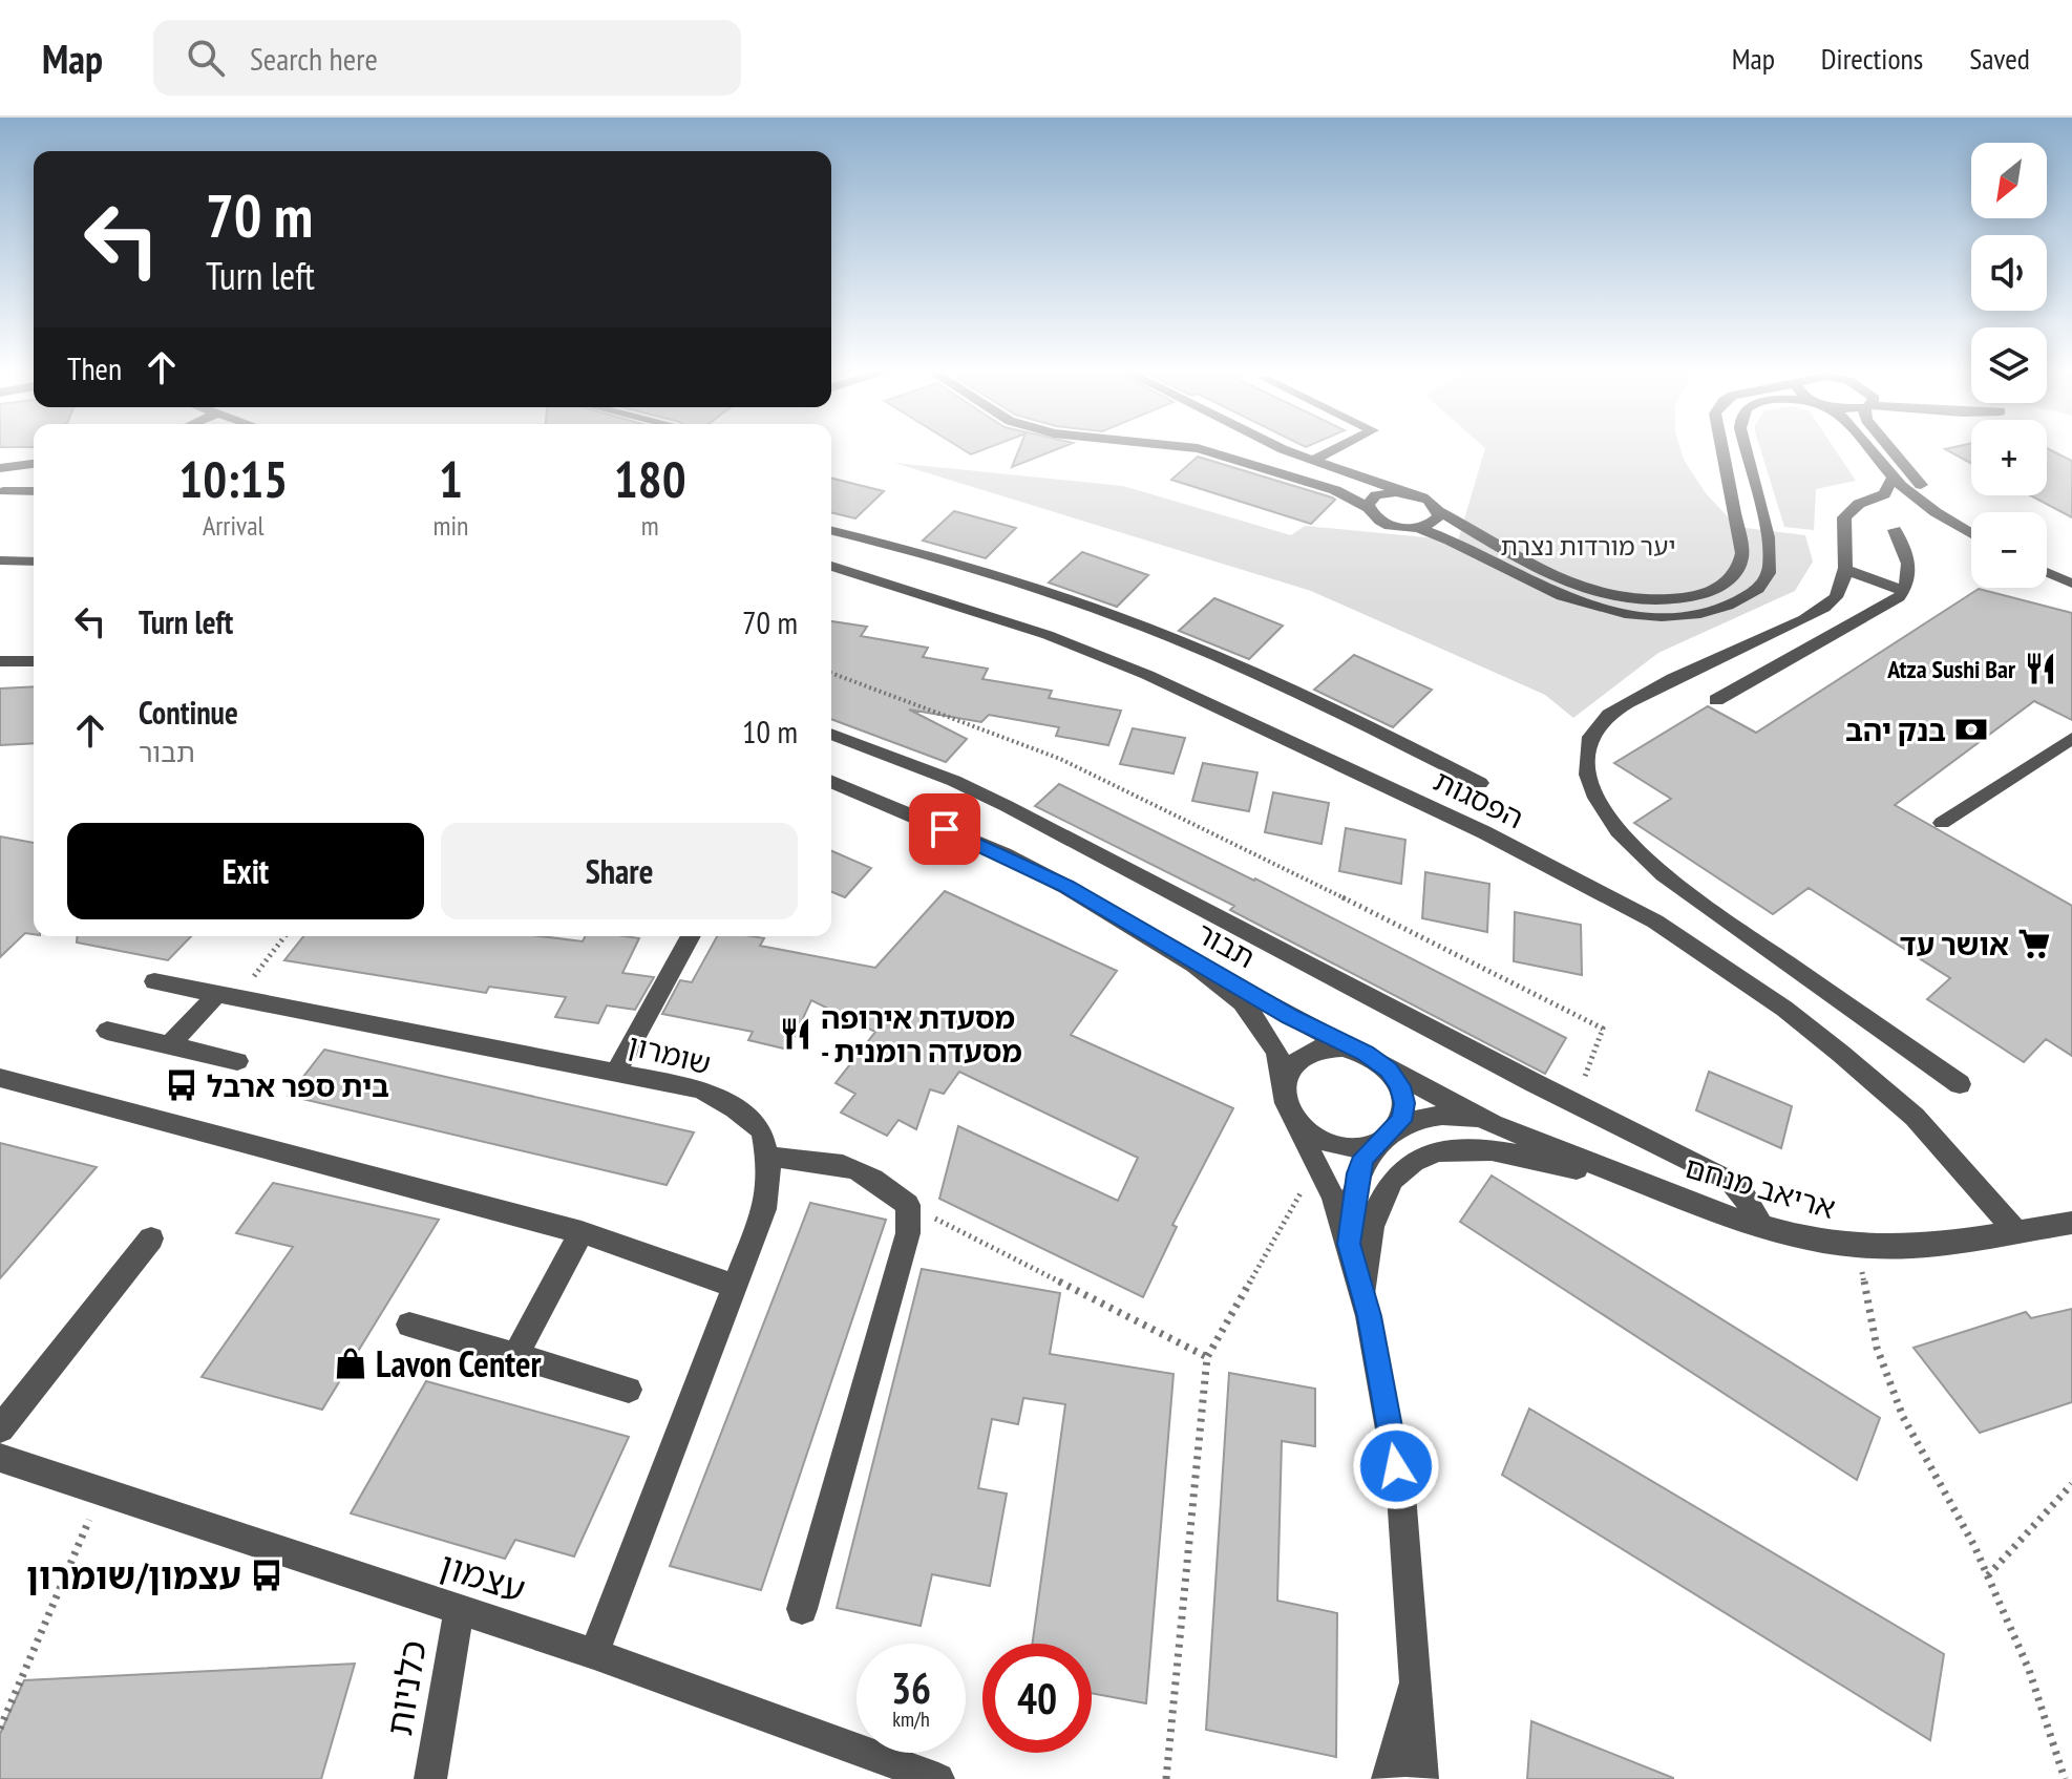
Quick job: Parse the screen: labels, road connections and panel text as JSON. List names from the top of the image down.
{
  "streets": {
    "street": [
      "הפסגות",
      "תבור",
      "שומרון",
      "אריאב מנחם",
      "עצמון",
      "כלניות"
    ]
  },
  "crossings": [
    ["הפסגות", "אריאב מנחם"],
    ["שומרון", "עצמון"],
    ["עצמון", "כלניות"]
  ],
  "parks": ["יער מורדות נצרת"],
  "places": {
    "restaurant": ["Atza Sushi Bar", "מסעדת אירופה - מסעדה רומנית"],
    "bank": ["בנק יהב"],
    "supermarket": ["אושר עד"],
    "bus stop": ["בית ספר ארבל", "עצמון/שומרון"],
    "shop": ["Lavon Center"]
  },
  "north": "bottom left",
  "page": {
    "header": "Map",
    "search": "Search here",
    "nav": ["Map", "Directions", "Saved"],
    "map_buttons": ["+", "−"],
    "turn": ["70 m", "Turn left"],
    "then": "Then",
    "eta": [
      "10:15",
      "Arrival",
      "1",
      "min",
      "180",
      "m"
    ],
    "list": [
      {
        "name": "Turn left",
        "value": "70 m"
      },
      {
        "name": "Continue",
        "note": "תבור",
        "value": "10 m"
      }
    ],
    "buttons": ["Exit", "Share"],
    "speed": "36 km/h",
    "limit": "40"
  }
}
